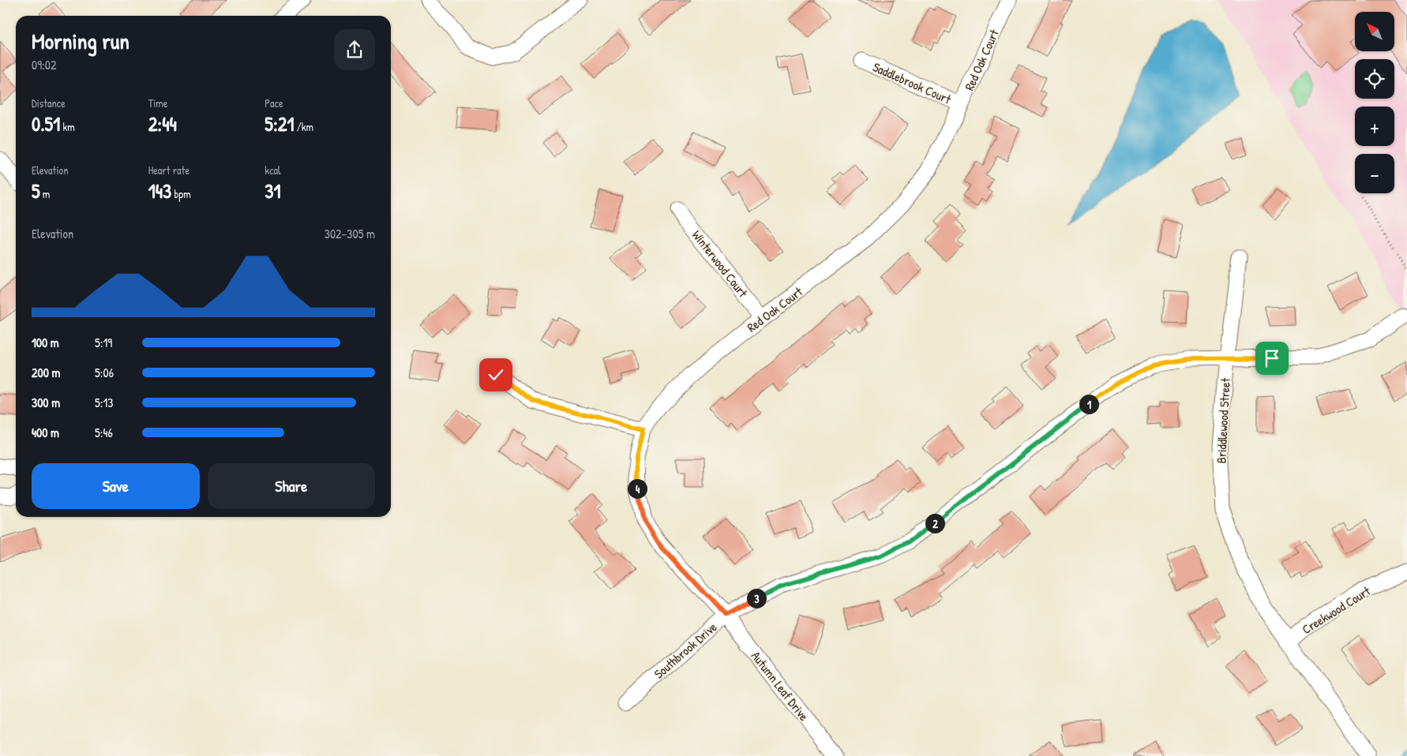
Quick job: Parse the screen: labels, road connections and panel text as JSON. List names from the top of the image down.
{
  "streets": {
    "street": [
      "Red Oak Court",
      "Saddlebrook Court",
      "Winterwood Court",
      "Briddlewood Street",
      "Creekwood Court",
      "Southbrook Drive",
      "Autumn Leaf Drive"
    ]
  },
  "crossings": [
    ["Red Oak Court", "Saddlebrook Court"],
    ["Red Oak Court", "Winterwood Court"],
    ["Red Oak Court", "Southbrook Drive"],
    ["Red Oak Court", "Autumn Leaf Drive"],
    ["Briddlewood Street", "Creekwood Court"],
    ["Briddlewood Street", "Southbrook Drive"],
    ["Southbrook Drive", "Autumn Leaf Drive"]
  ],
  "north": "top left",
  "page": {
    "map_buttons": ["+", "−"],
    "heading": ["Morning run", "09:02"],
    "stats": [
      ["Distance", "0.51 km"],
      ["Time", "2:44"],
      ["Pace", "5:21 /km"],
      ["Elevation", "5 m"],
      ["Heart rate", "143 bpm"],
      ["kcal", "31"]
    ],
    "chart": ["Elevation", "302–305 m"],
    "list": [
      {
        "name": "100 m",
        "note": "5:19"
      },
      {
        "name": "200 m",
        "note": "5:06"
      },
      {
        "name": "300 m",
        "note": "5:13"
      },
      {
        "name": "400 m",
        "note": "5:46"
      }
    ],
    "pins": [
      "1",
      "4",
      "2",
      "3"
    ],
    "buttons": ["Save", "Share"]
  }
}
